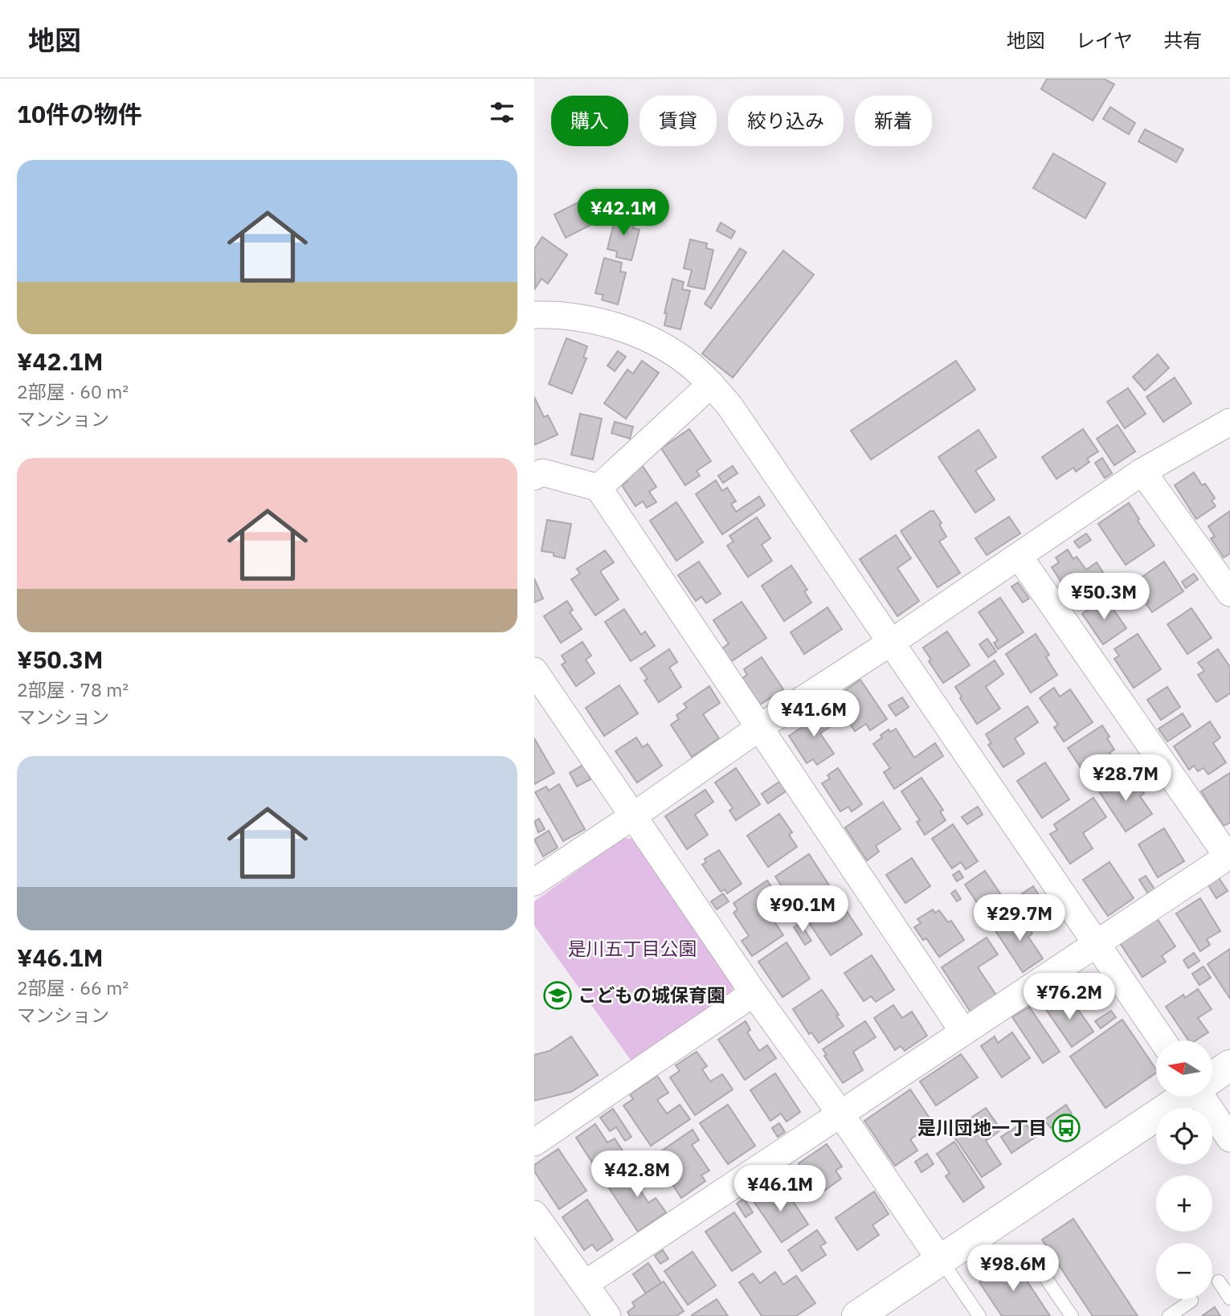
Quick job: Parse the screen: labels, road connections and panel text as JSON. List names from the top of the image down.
{
  "parks": ["是川五丁目公園"],
  "places": {
    "school or university": ["こどもの城保育園"],
    "bus stop": ["是川団地一丁目"]
  },
  "north": "left",
  "page": {
    "header": "地図",
    "nav": ["地図", "レイヤ", "共有"],
    "heading": "10件の物件",
    "chip": [
      "購入",
      "賃貸",
      "絞り込み",
      "新着"
    ],
    "list": [
      {
        "name": "¥42.1M",
        "note": "2部屋 · 60 m² · マンション"
      },
      {
        "name": "¥50.3M",
        "note": "2部屋 · 78 m² · マンション"
      },
      {
        "name": "¥46.1M",
        "note": "2部屋 · 66 m² · マンション"
      }
    ],
    "price": [
      "¥42.1M",
      "¥50.3M",
      "¥41.6M",
      "¥28.7M",
      "¥90.1M",
      "¥29.7M",
      "¥76.2M",
      "¥42.8M",
      "¥46.1M",
      "¥98.6M"
    ],
    "map_buttons": ["+", "−"]
  }
}
